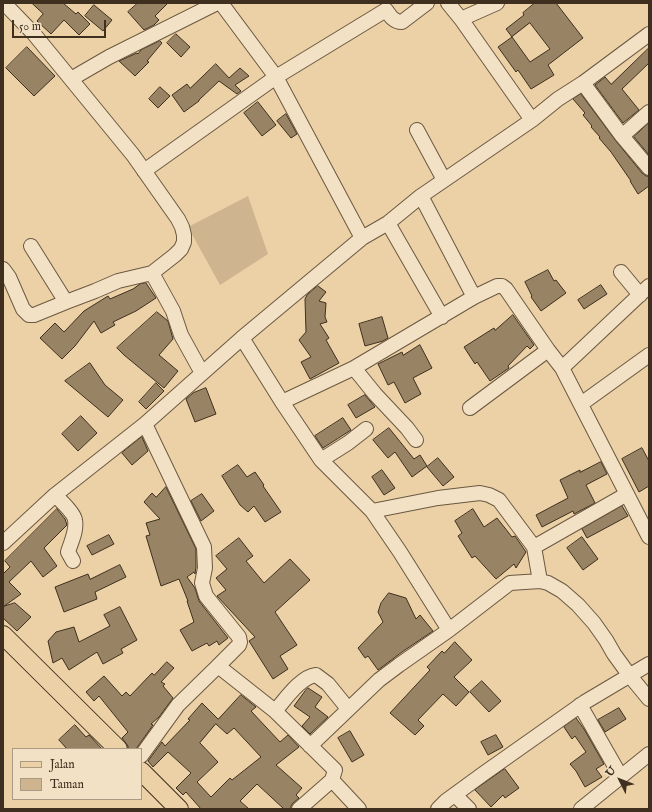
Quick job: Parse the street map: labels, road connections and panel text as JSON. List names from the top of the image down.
{
  "legend": ["Jalan", "Taman"],
  "scale_bar": "50 m",
  "north": "top left"
}
